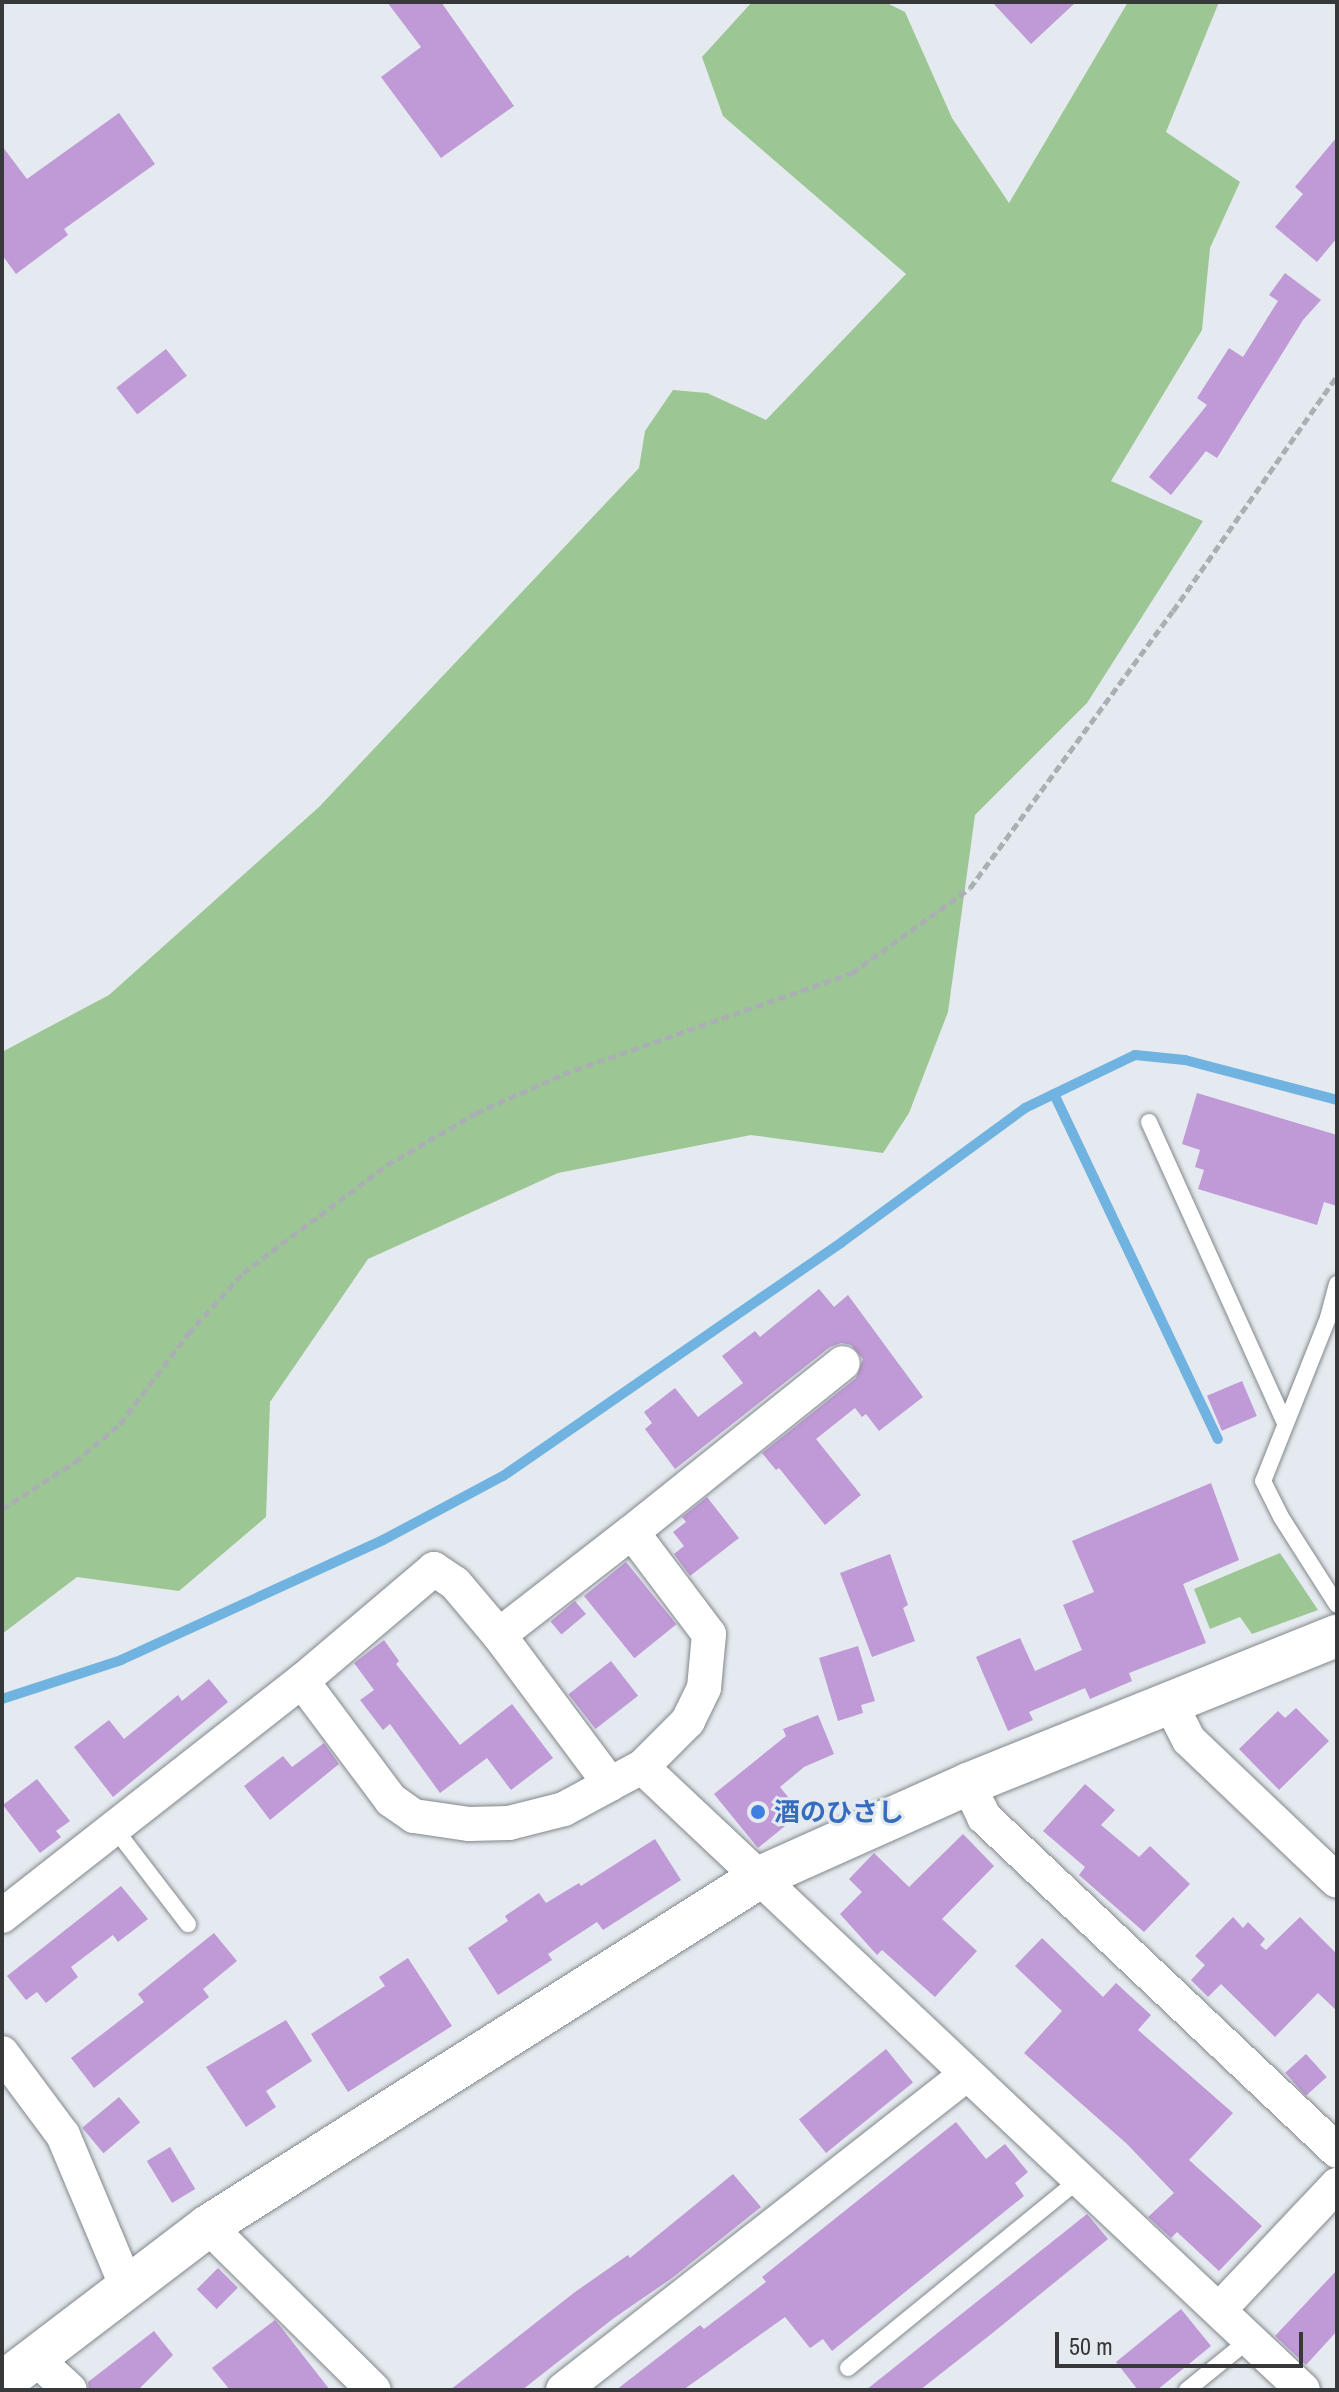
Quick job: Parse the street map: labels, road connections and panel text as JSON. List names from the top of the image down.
{
  "places": ["酒のひさし"],
  "scale_bar": "50 m"
}
